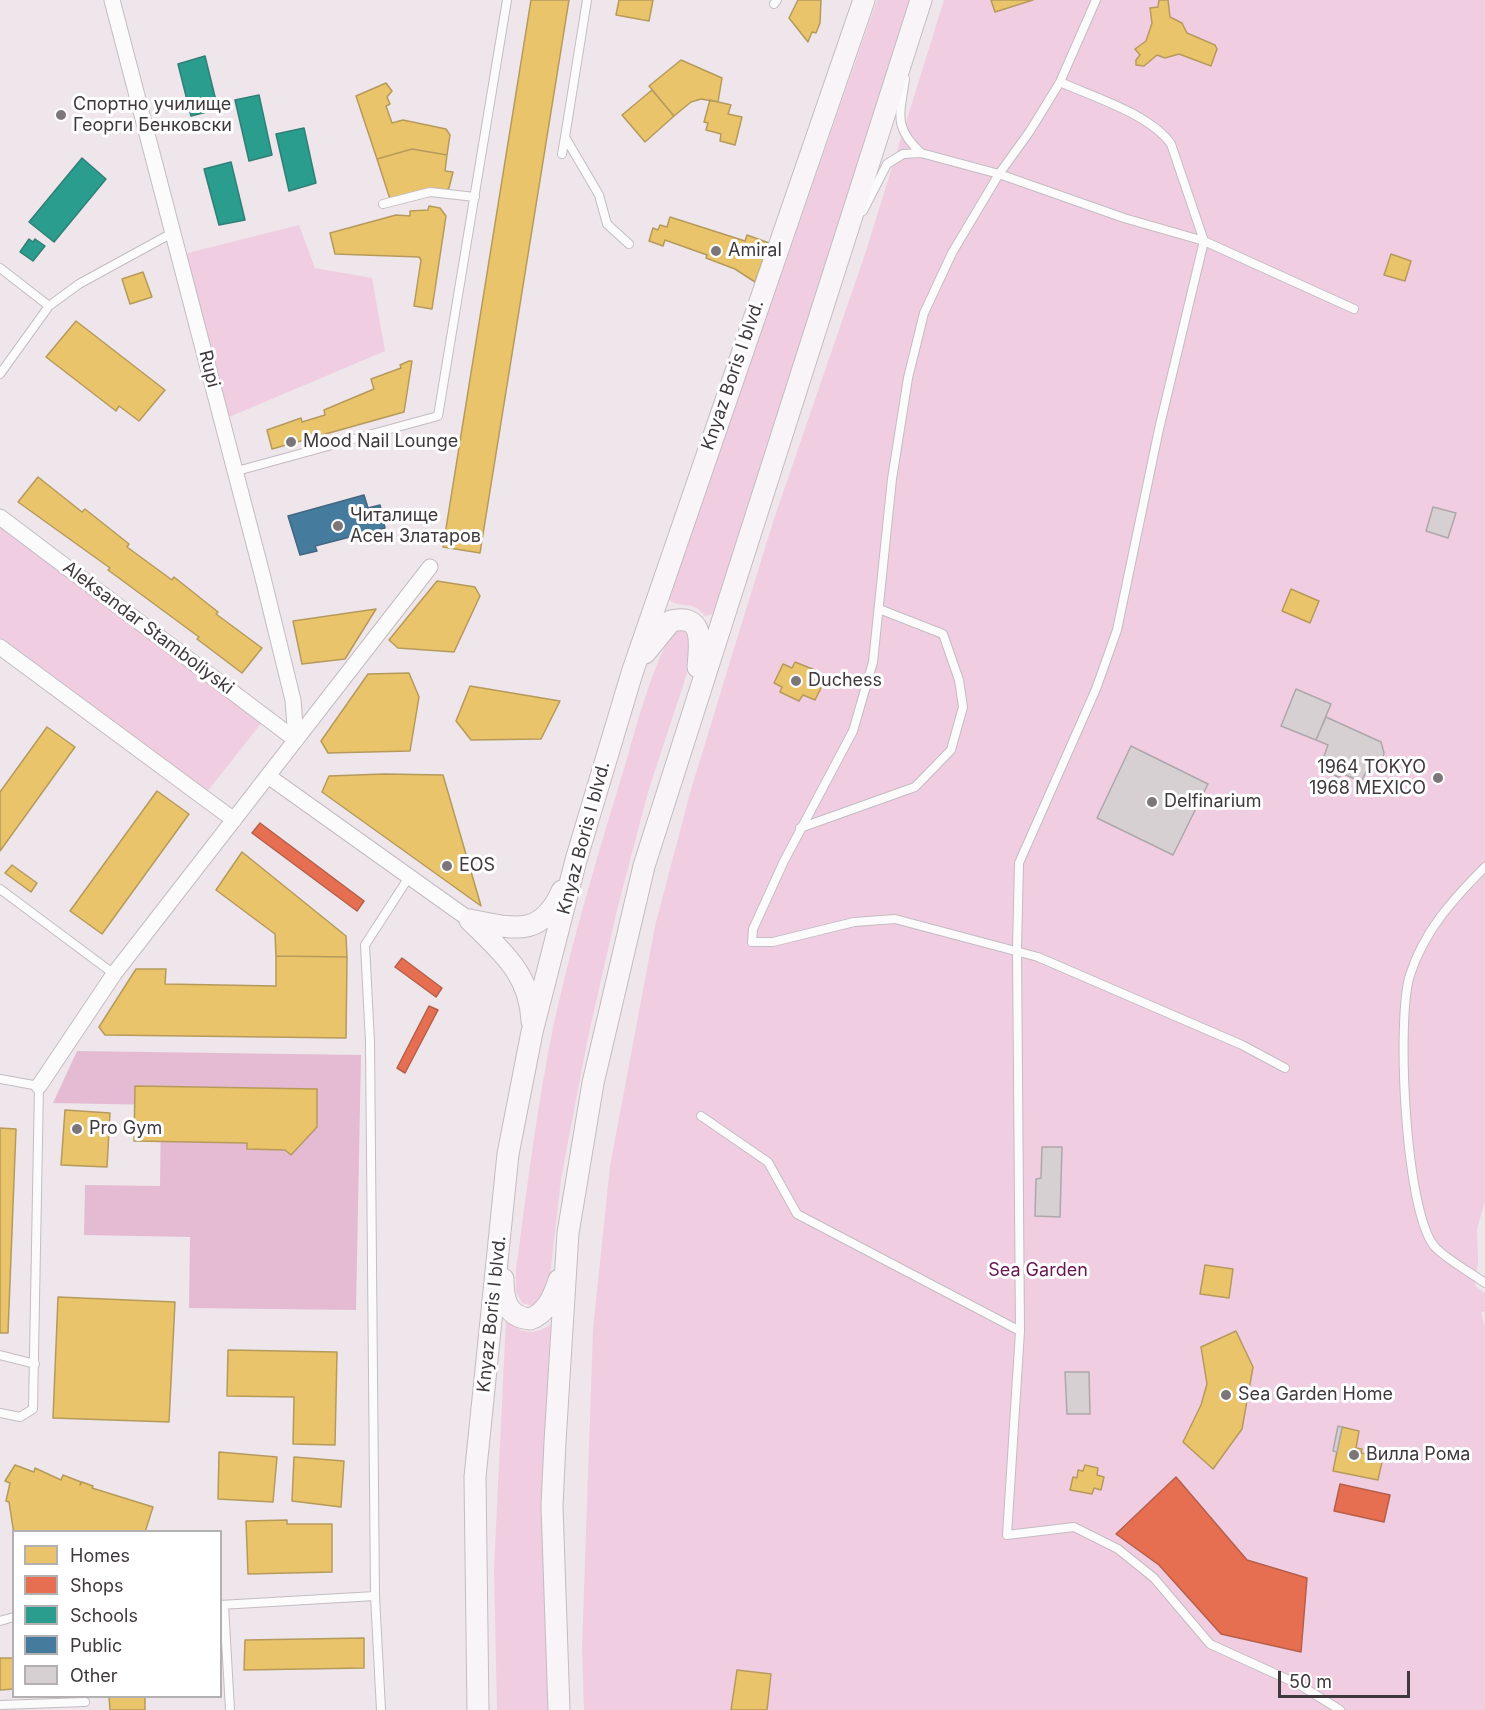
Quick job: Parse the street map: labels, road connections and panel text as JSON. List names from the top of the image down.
{
  "streets": {
    "main road": ["Knyaz Boris I blvd."],
    "street": ["Rupi", "Aleksandar Stamboliyski"]
  },
  "crossings": [
    ["Rupi", "Aleksandar Stamboliyski"]
  ],
  "parks": ["Sea Garden"],
  "places": [
    "Спортно училище Георги Бенковски",
    "Amiral",
    "Mood Nail Lounge",
    "Читалище Асен Златаров",
    "Duchess",
    "1964 TOKYO 1968 MEXICO",
    "Delfinarium",
    "EOS",
    "Pro Gym",
    "Sea Garden Home",
    "Вилла Рома"
  ],
  "legend": [
    "Homes",
    "Shops",
    "Schools",
    "Public",
    "Other"
  ],
  "scale_bar": "50 m"
}
